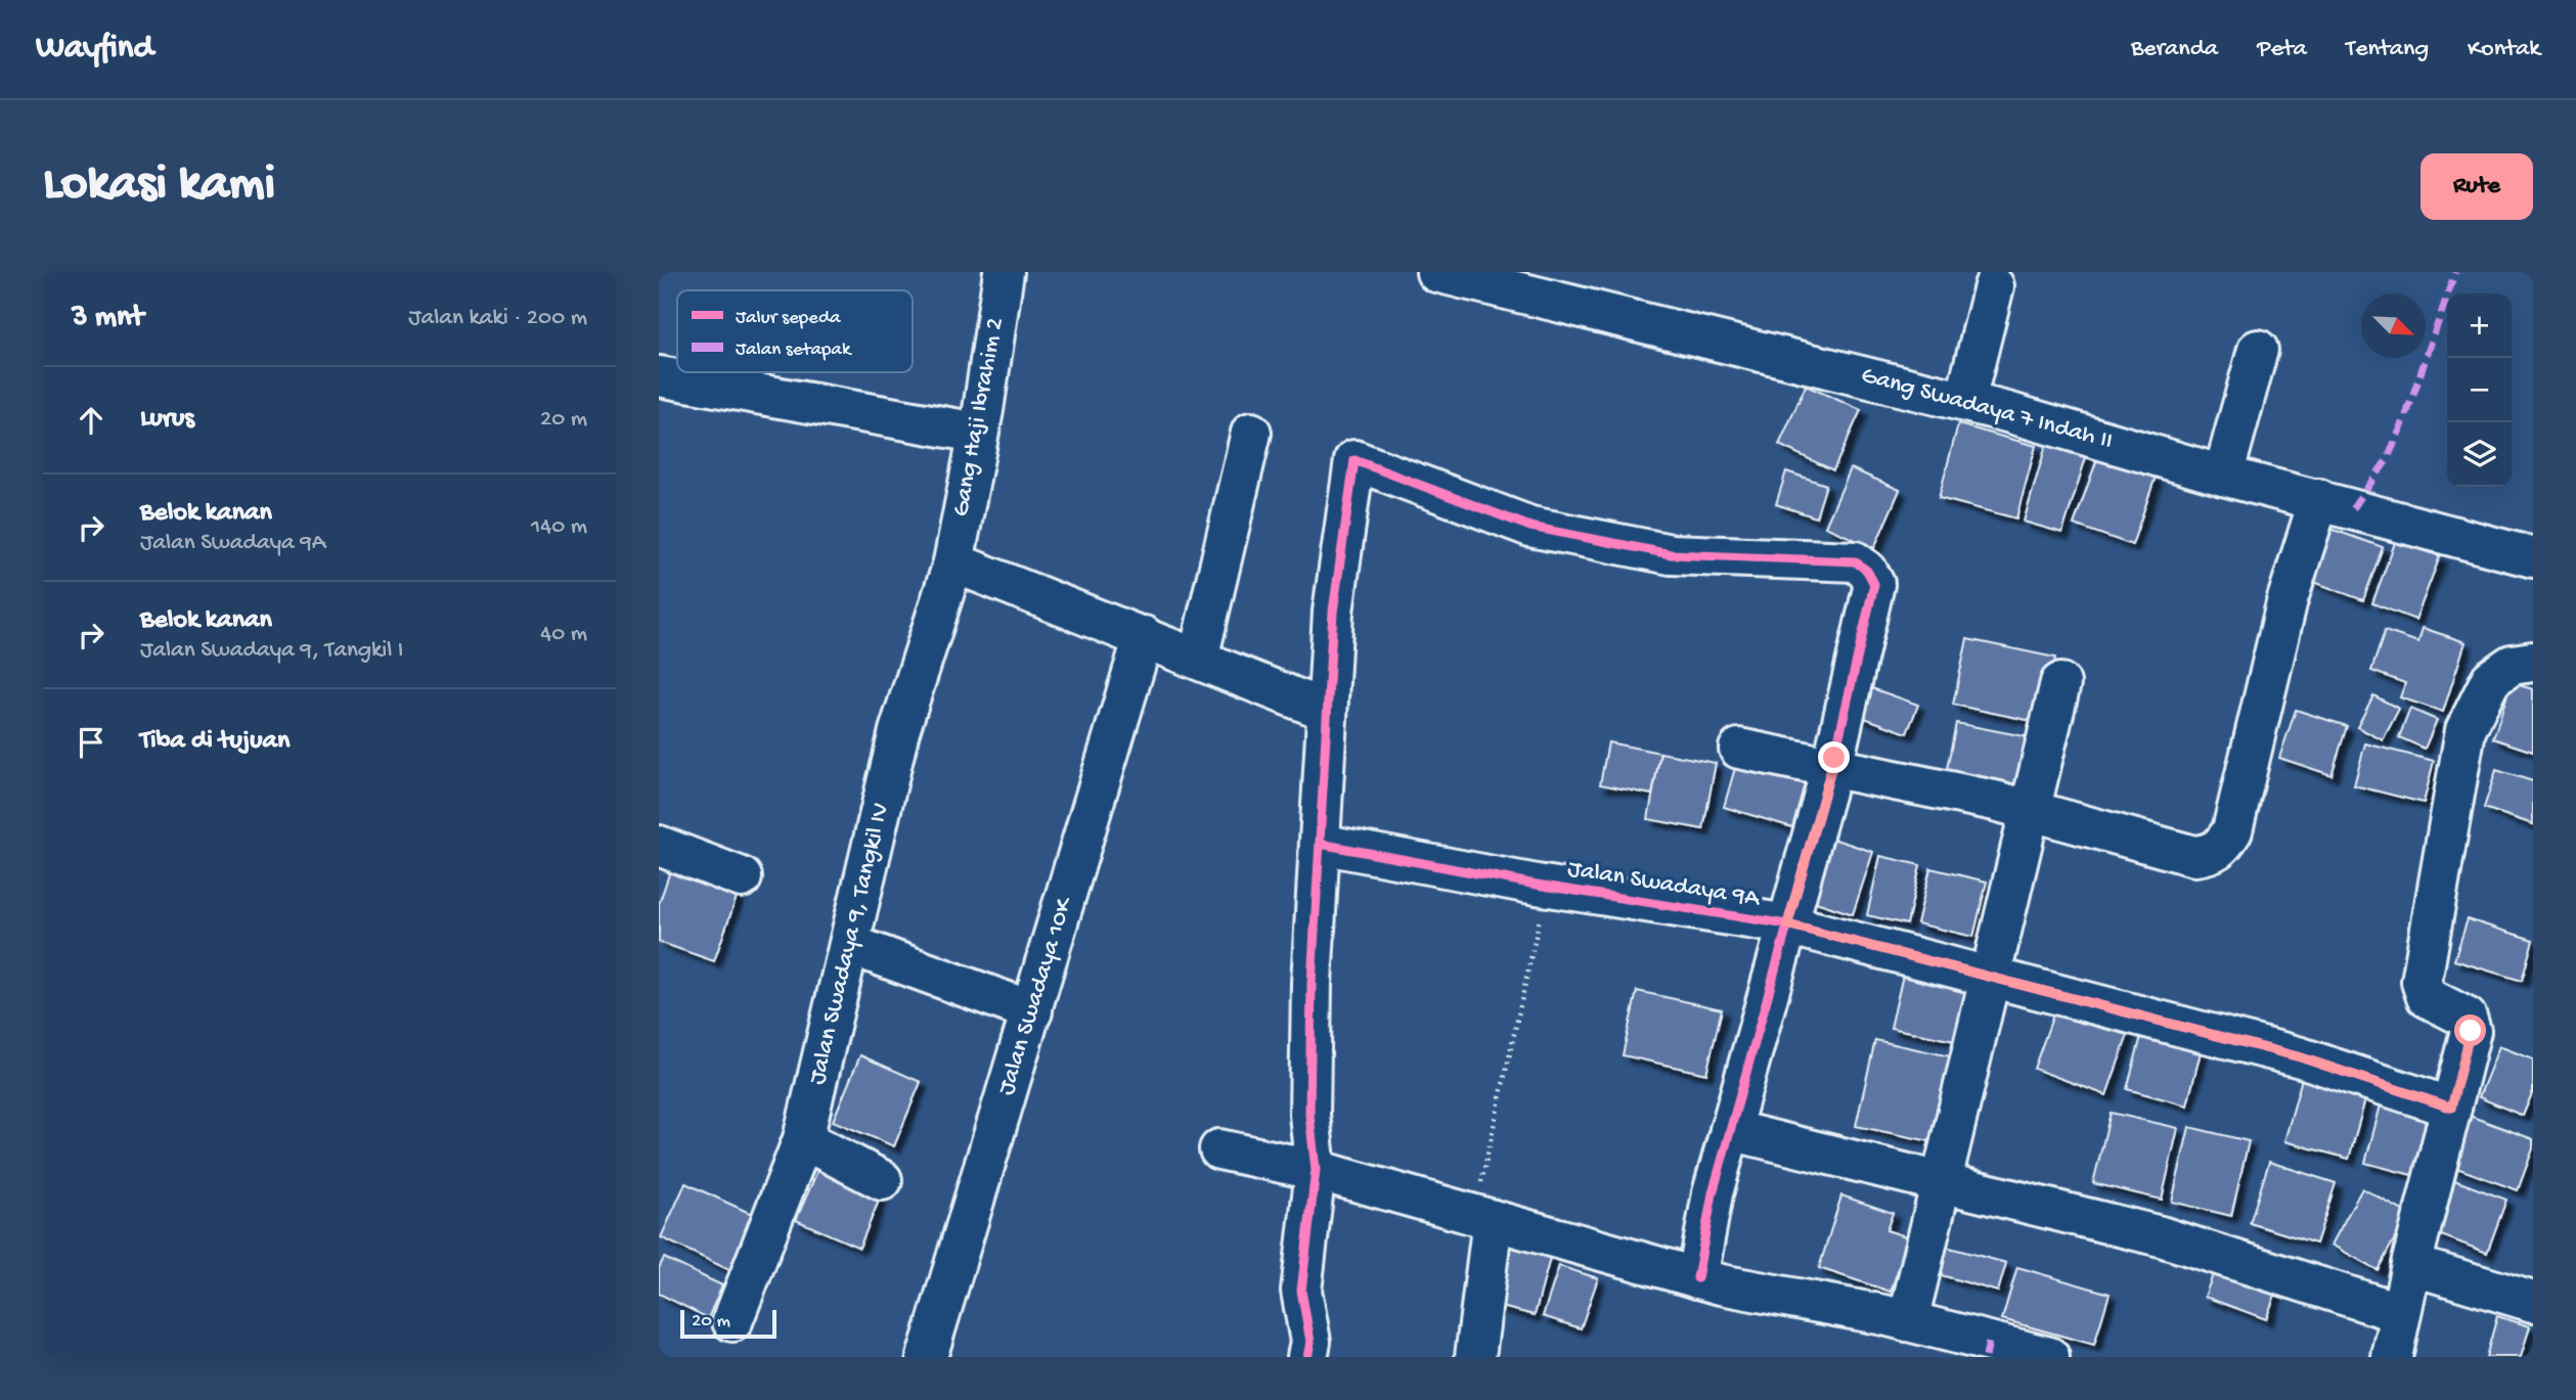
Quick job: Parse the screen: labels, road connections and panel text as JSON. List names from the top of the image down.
{
  "streets": {
    "street": [
      "Gang Swadaya 7 Indah II",
      "Gang Haji Ibrahim 2",
      "Jalan Swadaya 9A",
      "Jalan Swadaya 9, Tangkil IV",
      "Jalan Swadaya 10K"
    ]
  },
  "crossings": [
    ["Gang Haji Ibrahim 2", "Jalan Swadaya 9, Tangkil IV"]
  ],
  "legend": ["Jalur sepeda", "Jalan setapak"],
  "scale_bar": "20 m",
  "north": "bottom right",
  "page": {
    "header": "Wayfind",
    "nav": [
      "Beranda",
      "Peta",
      "Tentang",
      "Kontak"
    ],
    "buttons": "Rute",
    "title": "Lokasi kami",
    "heading": ["3 mnt", "Jalan kaki · 200 m"],
    "map_buttons": ["+", "−"],
    "list": [
      ["Lurus", "20 m"],
      ["Belok kanan", "Jalan Swadaya 9A", "140 m"],
      ["Belok kanan", "Jalan Swadaya 9, Tangkil I", "40 m"],
      "Tiba di tujuan"
    ],
    "scale": "20 m"
  }
}
